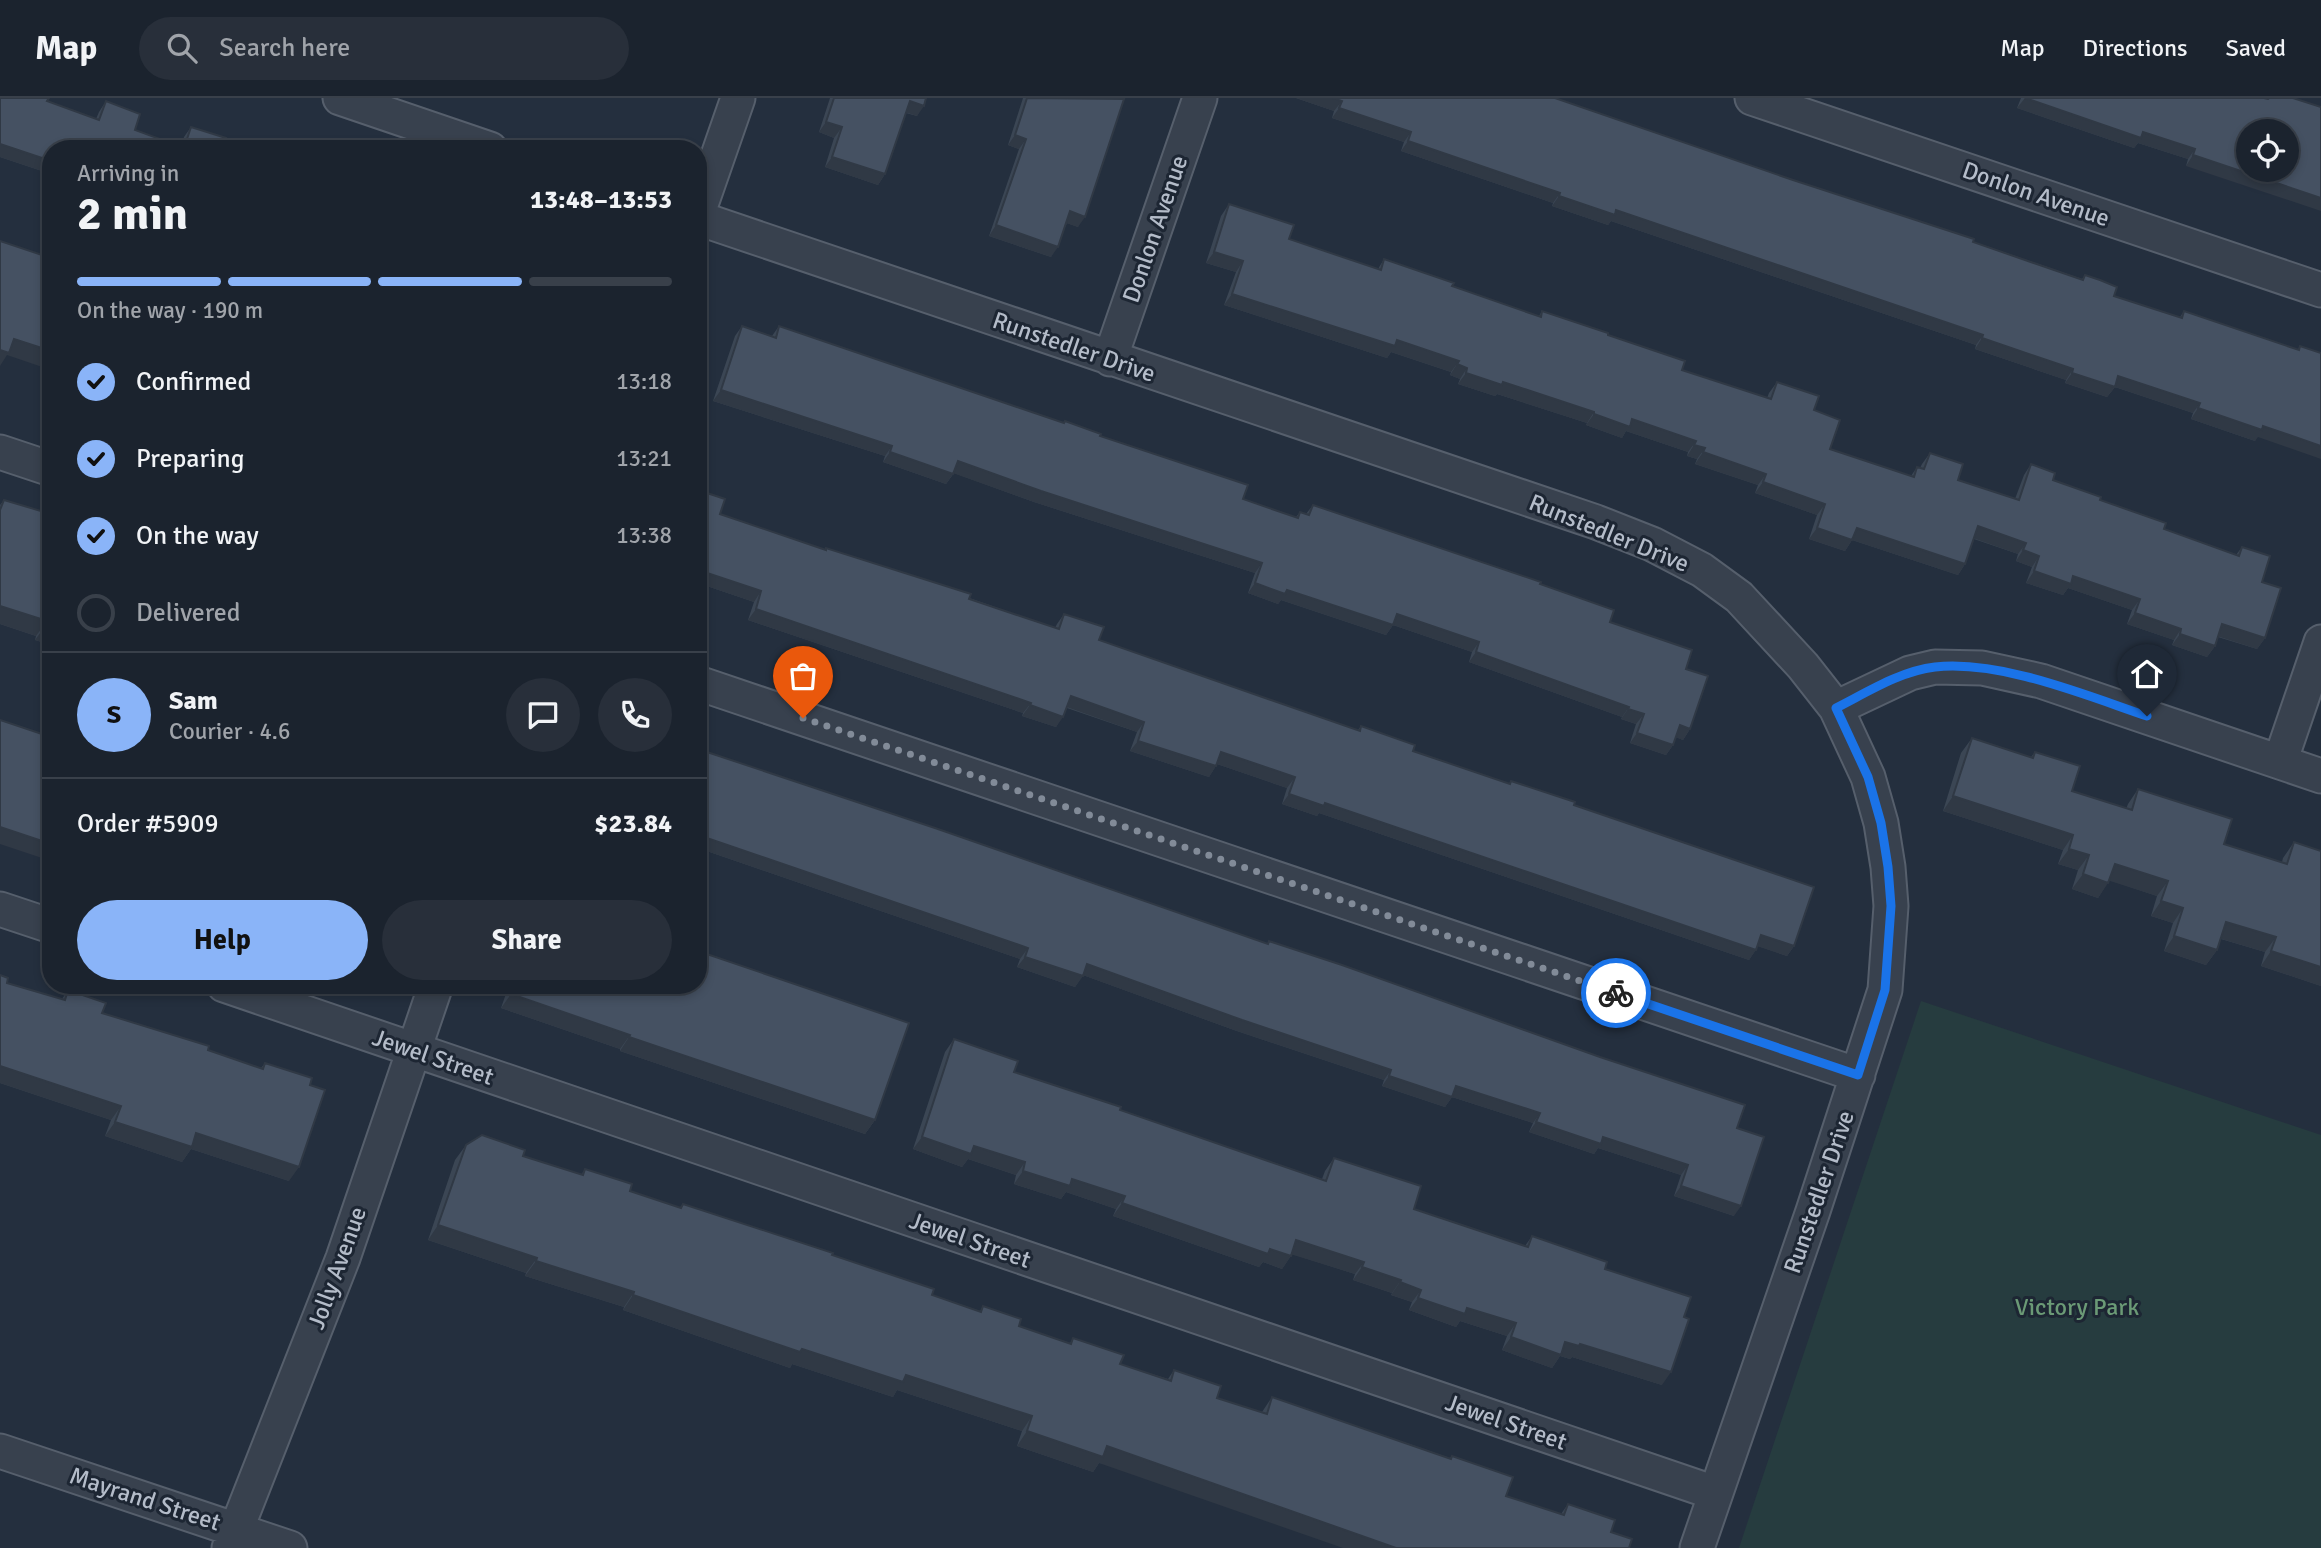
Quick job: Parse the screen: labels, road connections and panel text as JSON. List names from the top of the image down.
{
  "streets": {
    "street": [
      "Donlon Avenue",
      "Runstedler Drive",
      "Jewel Street",
      "Jolly Avenue",
      "Mayrand Street"
    ]
  },
  "crossings": [
    ["Donlon Avenue", "Runstedler Drive"],
    ["Runstedler Drive", "Jewel Street"],
    ["Jewel Street", "Jolly Avenue"],
    ["Jolly Avenue", "Mayrand Street"]
  ],
  "parks": ["Victory Park"],
  "page": {
    "header": "Map",
    "search": "Search here",
    "nav": ["Map", "Directions", "Saved"],
    "heading": ["2 min", "Arriving in", "13:48–13:53"],
    "panel": [
      "Sam",
      "Courier · 4.6",
      "Order #5909",
      "$23.84"
    ],
    "bar": "On the way · 190 m",
    "list": [
      ["Confirmed", "13:18"],
      ["Preparing", "13:21"],
      ["On the way", "13:38"],
      "Delivered"
    ],
    "round": "S",
    "buttons": ["Help", "Share"]
  }
}
